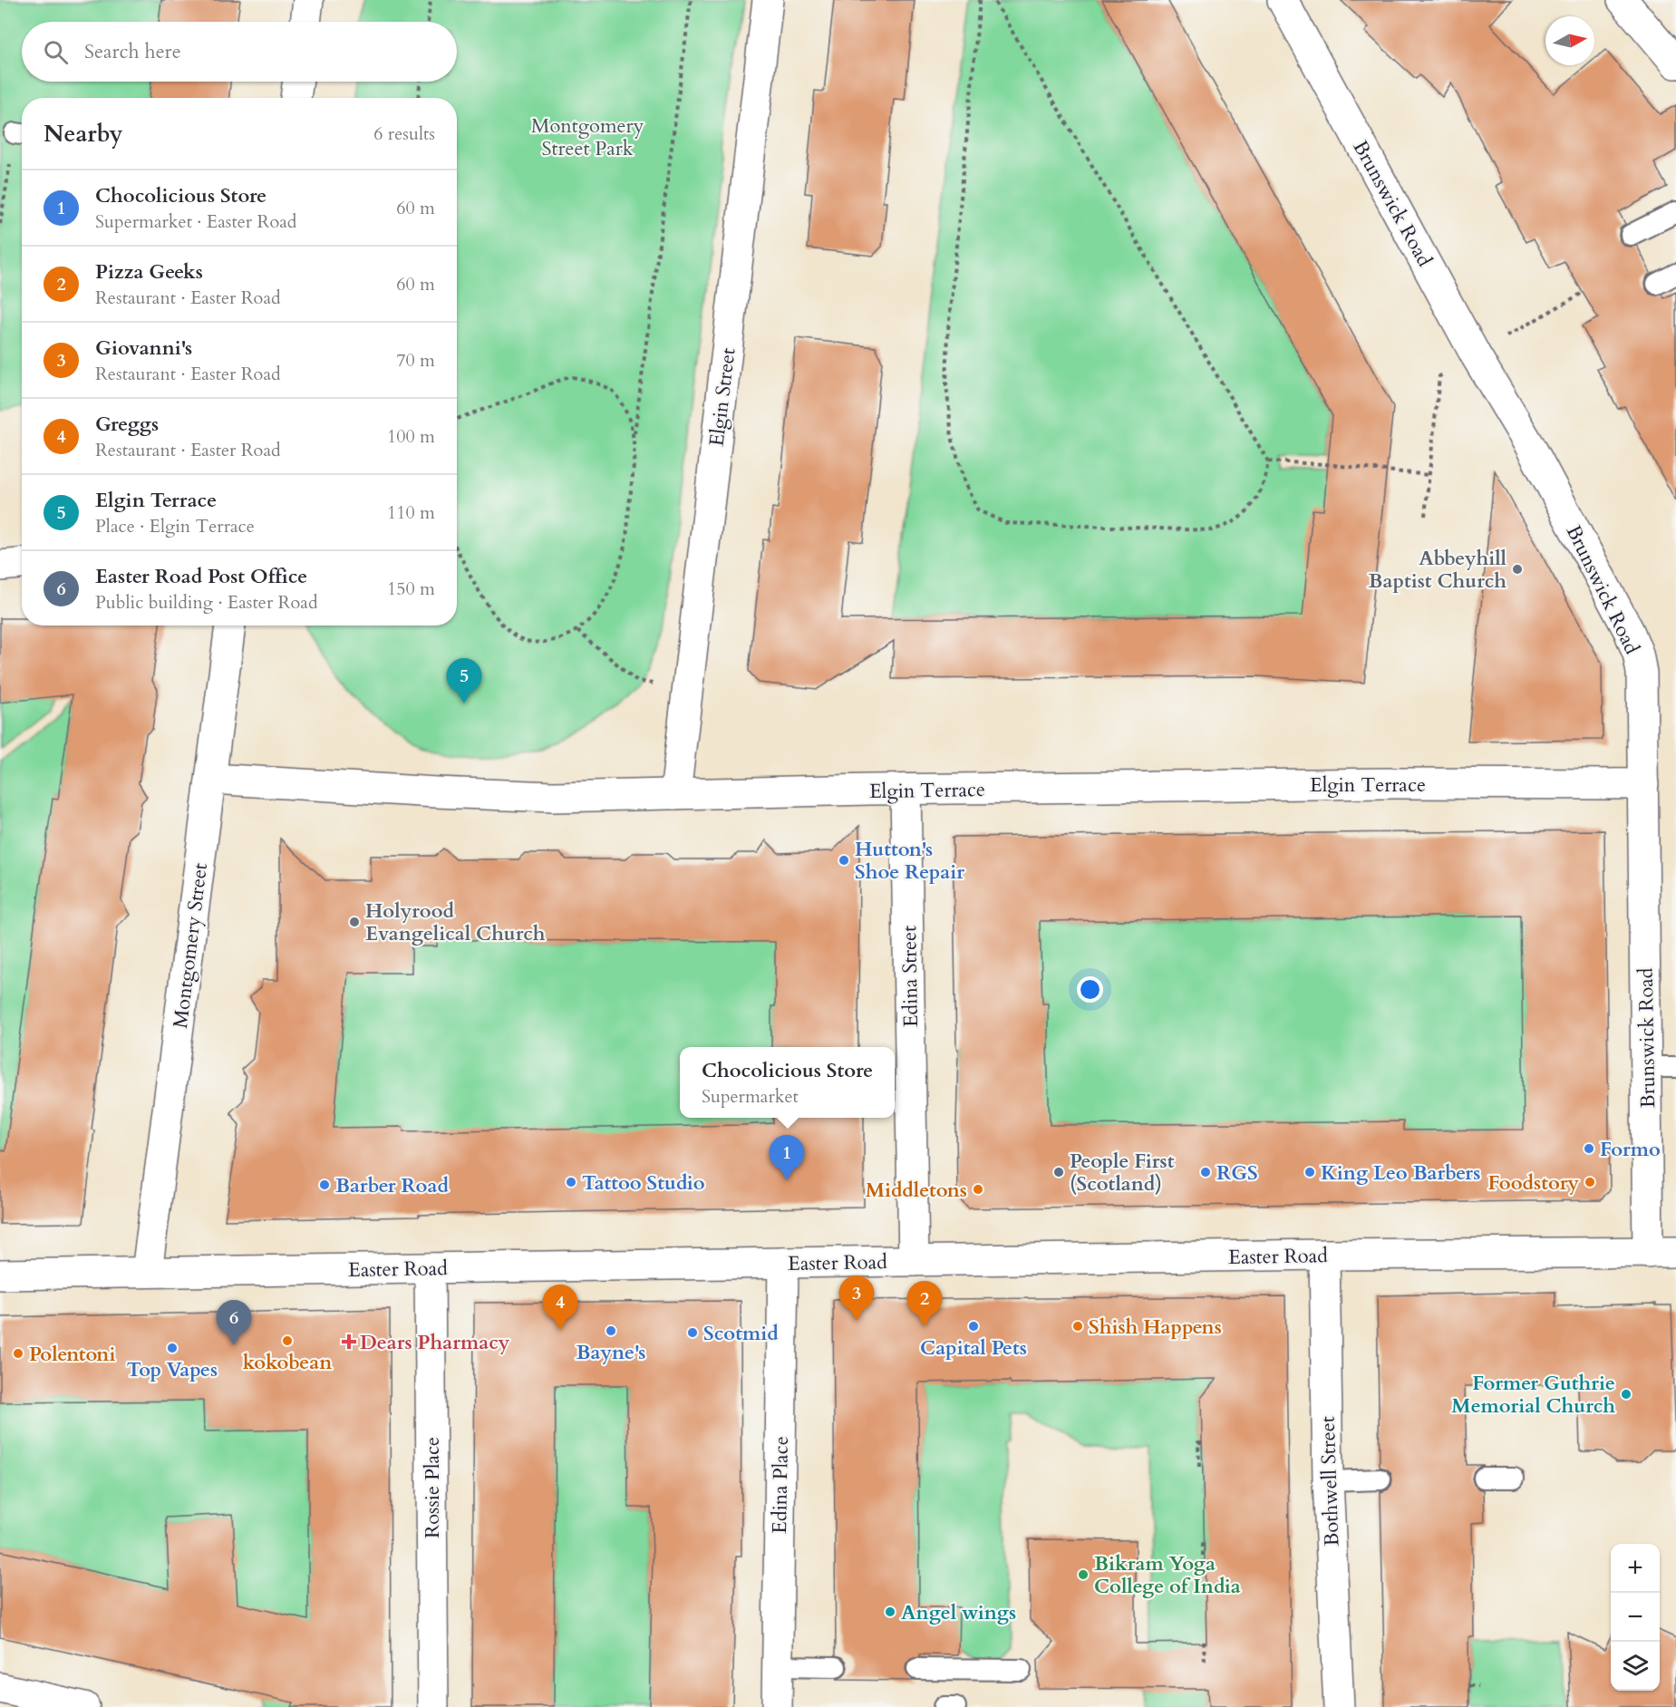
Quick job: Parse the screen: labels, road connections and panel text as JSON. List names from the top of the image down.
{
  "streets": {
    "street": [
      "Brunswick Road",
      "Elgin Street",
      "Elgin Terrace",
      "Montgomery Street",
      "Edina Street",
      "Easter Road",
      "Bothwell Street",
      "Edina Place",
      "Rossie Place"
    ]
  },
  "crossings": [
    ["Brunswick Road", "Elgin Terrace"],
    ["Brunswick Road", "Easter Road"],
    ["Elgin Street", "Elgin Terrace"],
    ["Elgin Terrace", "Montgomery Street"],
    ["Elgin Terrace", "Edina Street"],
    ["Montgomery Street", "Easter Road"],
    ["Edina Street", "Easter Road"],
    ["Easter Road", "Bothwell Street"],
    ["Easter Road", "Edina Place"],
    ["Easter Road", "Rossie Place"]
  ],
  "parks": ["Montgomery Street Park"],
  "places": {
    "other": [
      "Abbeyhill Baptist Church",
      "Hutton's Shoe Repair",
      "Holyrood Evangelical Church",
      "Formo",
      "People First (Scotland)",
      "RGS",
      "King Leo Barbers",
      "Tattoo Studio",
      "Foodstory",
      "Barber Road",
      "Middletons",
      "Capital Pets",
      "Shish Happens",
      "Bayne's",
      "Scotmid",
      "kokobean",
      "Top Vapes",
      "Polentoni",
      "Former Guthrie Memorial Church",
      "Bikram Yoga College of India",
      "Angel wings"
    ],
    "health": ["Dears Pharmacy"]
  },
  "north": "right",
  "page": {
    "search": "Search here",
    "heading": ["Nearby", "6 results"],
    "list": [
      {
        "mark": "1",
        "name": "Chocolicious Store",
        "note": "Supermarket · Easter Road",
        "value": "60 m"
      },
      {
        "mark": "2",
        "name": "Pizza Geeks",
        "note": "Restaurant · Easter Road",
        "value": "60 m"
      },
      {
        "mark": "3",
        "name": "Giovanni's",
        "note": "Restaurant · Easter Road",
        "value": "70 m"
      },
      {
        "mark": "4",
        "name": "Greggs",
        "note": "Restaurant · Easter Road",
        "value": "100 m"
      },
      {
        "mark": "5",
        "name": "Elgin Terrace",
        "note": "Place · Elgin Terrace",
        "value": "110 m"
      },
      {
        "mark": "6",
        "name": "Easter Road Post Office",
        "note": "Public building · Easter Road",
        "value": "150 m"
      }
    ],
    "pins": [
      "5",
      "1",
      "3",
      "2",
      "4",
      "6"
    ],
    "popup": ["Chocolicious Store", "Supermarket"],
    "map_buttons": ["+", "−"]
  }
}
